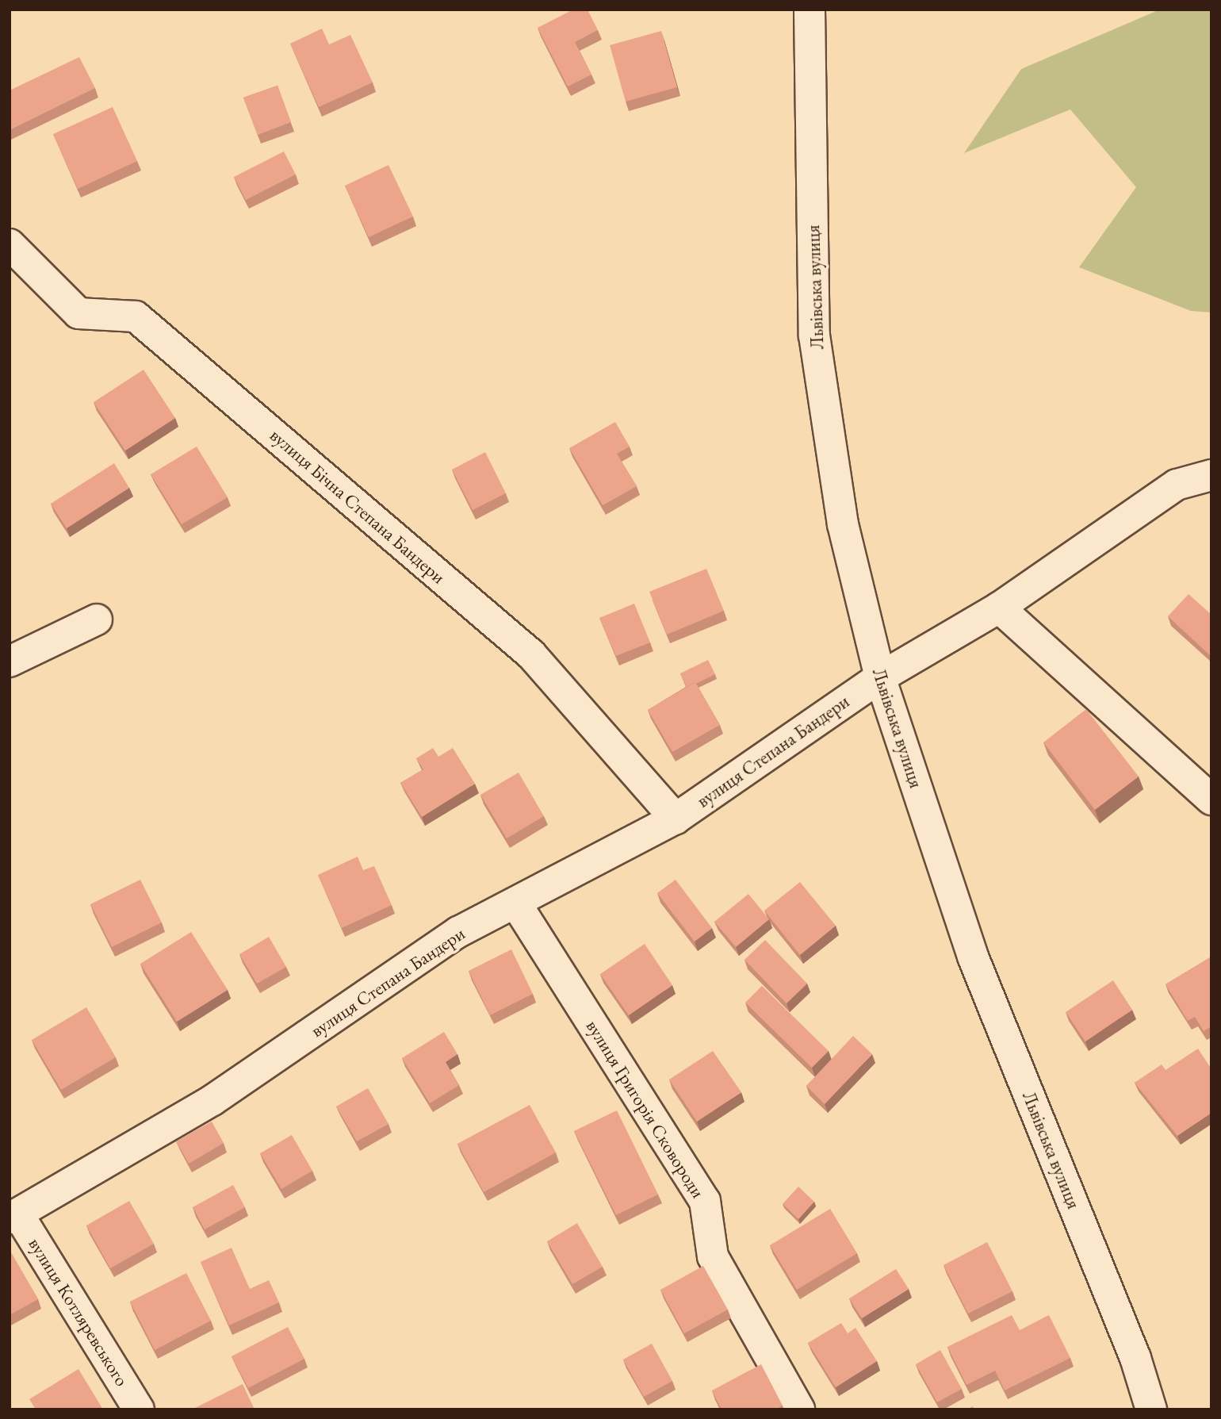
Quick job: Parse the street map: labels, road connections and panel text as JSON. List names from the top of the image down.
{
  "streets": {
    "street": [
      "Львівська вулиця",
      "вулиця Бічна Степана Бандери",
      "вулиця Степана Бандери",
      "вулиця Григорія Сковороди",
      "вулиця Котляревського"
    ]
  },
  "crossings": [
    ["Львівська вулиця", "вулиця Степана Бандери"],
    ["вулиця Бічна Степана Бандери", "вулиця Степана Бандери"],
    ["вулиця Степана Бандери", "вулиця Григорія Сковороди"],
    ["вулиця Степана Бандери", "вулиця Котляревського"]
  ]
}
